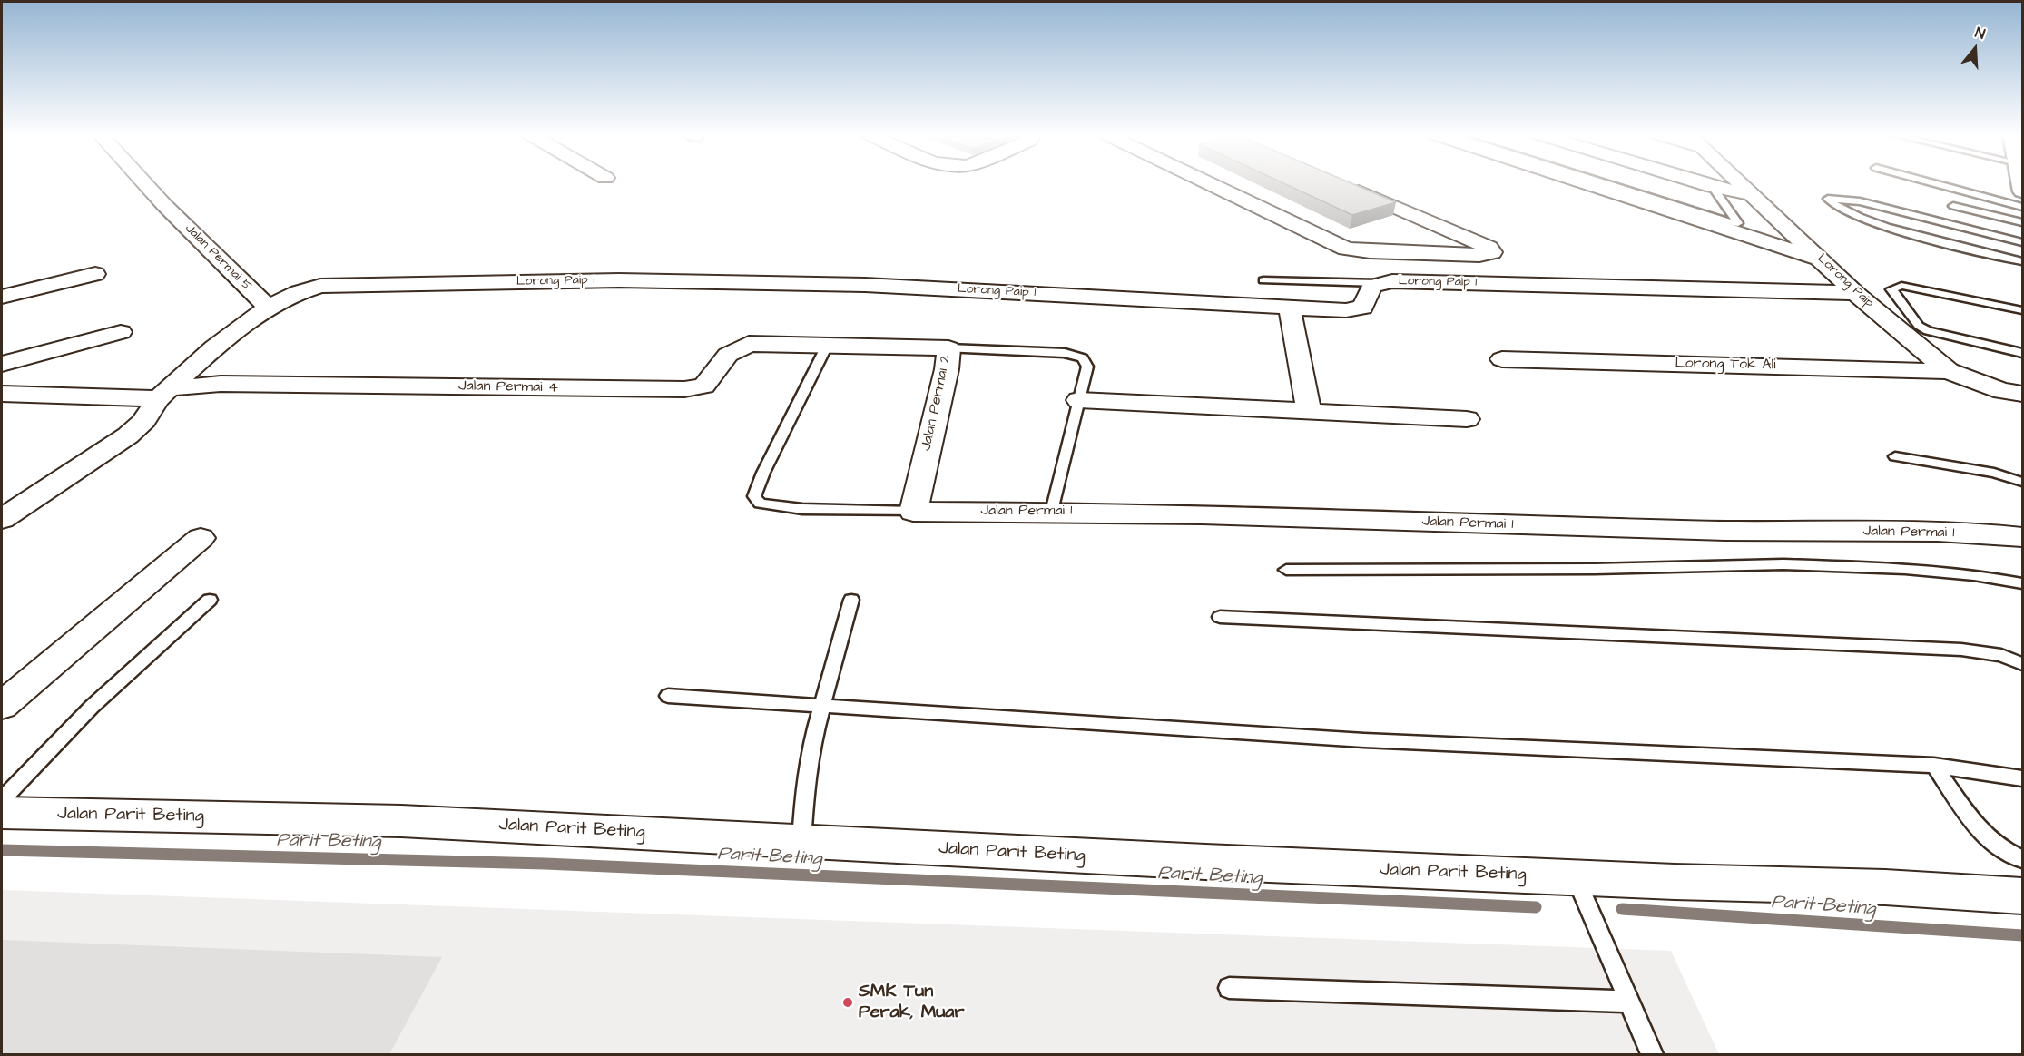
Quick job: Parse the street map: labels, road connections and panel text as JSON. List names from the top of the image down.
{
  "streets": {
    "street": [
      "Jalan Permai 5",
      "Lorong Paip 1",
      "Lorong Paip",
      "Lorong Tok Ali",
      "Jalan Permai 4",
      "Jalan Permai 2",
      "Jalan Permai 1",
      "Jalan Parit Beting"
    ]
  },
  "crossings": [
    ["Jalan Permai 5", "Lorong Paip 1"],
    ["Lorong Paip 1", "Lorong Paip"],
    ["Lorong Paip 1", "Jalan Permai 4"],
    ["Lorong Paip", "Lorong Tok Ali"],
    ["Jalan Permai 4", "Jalan Permai 2"],
    ["Jalan Permai 2", "Jalan Permai 1"]
  ],
  "water": ["Parit Beting"],
  "places": ["SMK Tun Perak, Muar"],
  "north": "top"
}
